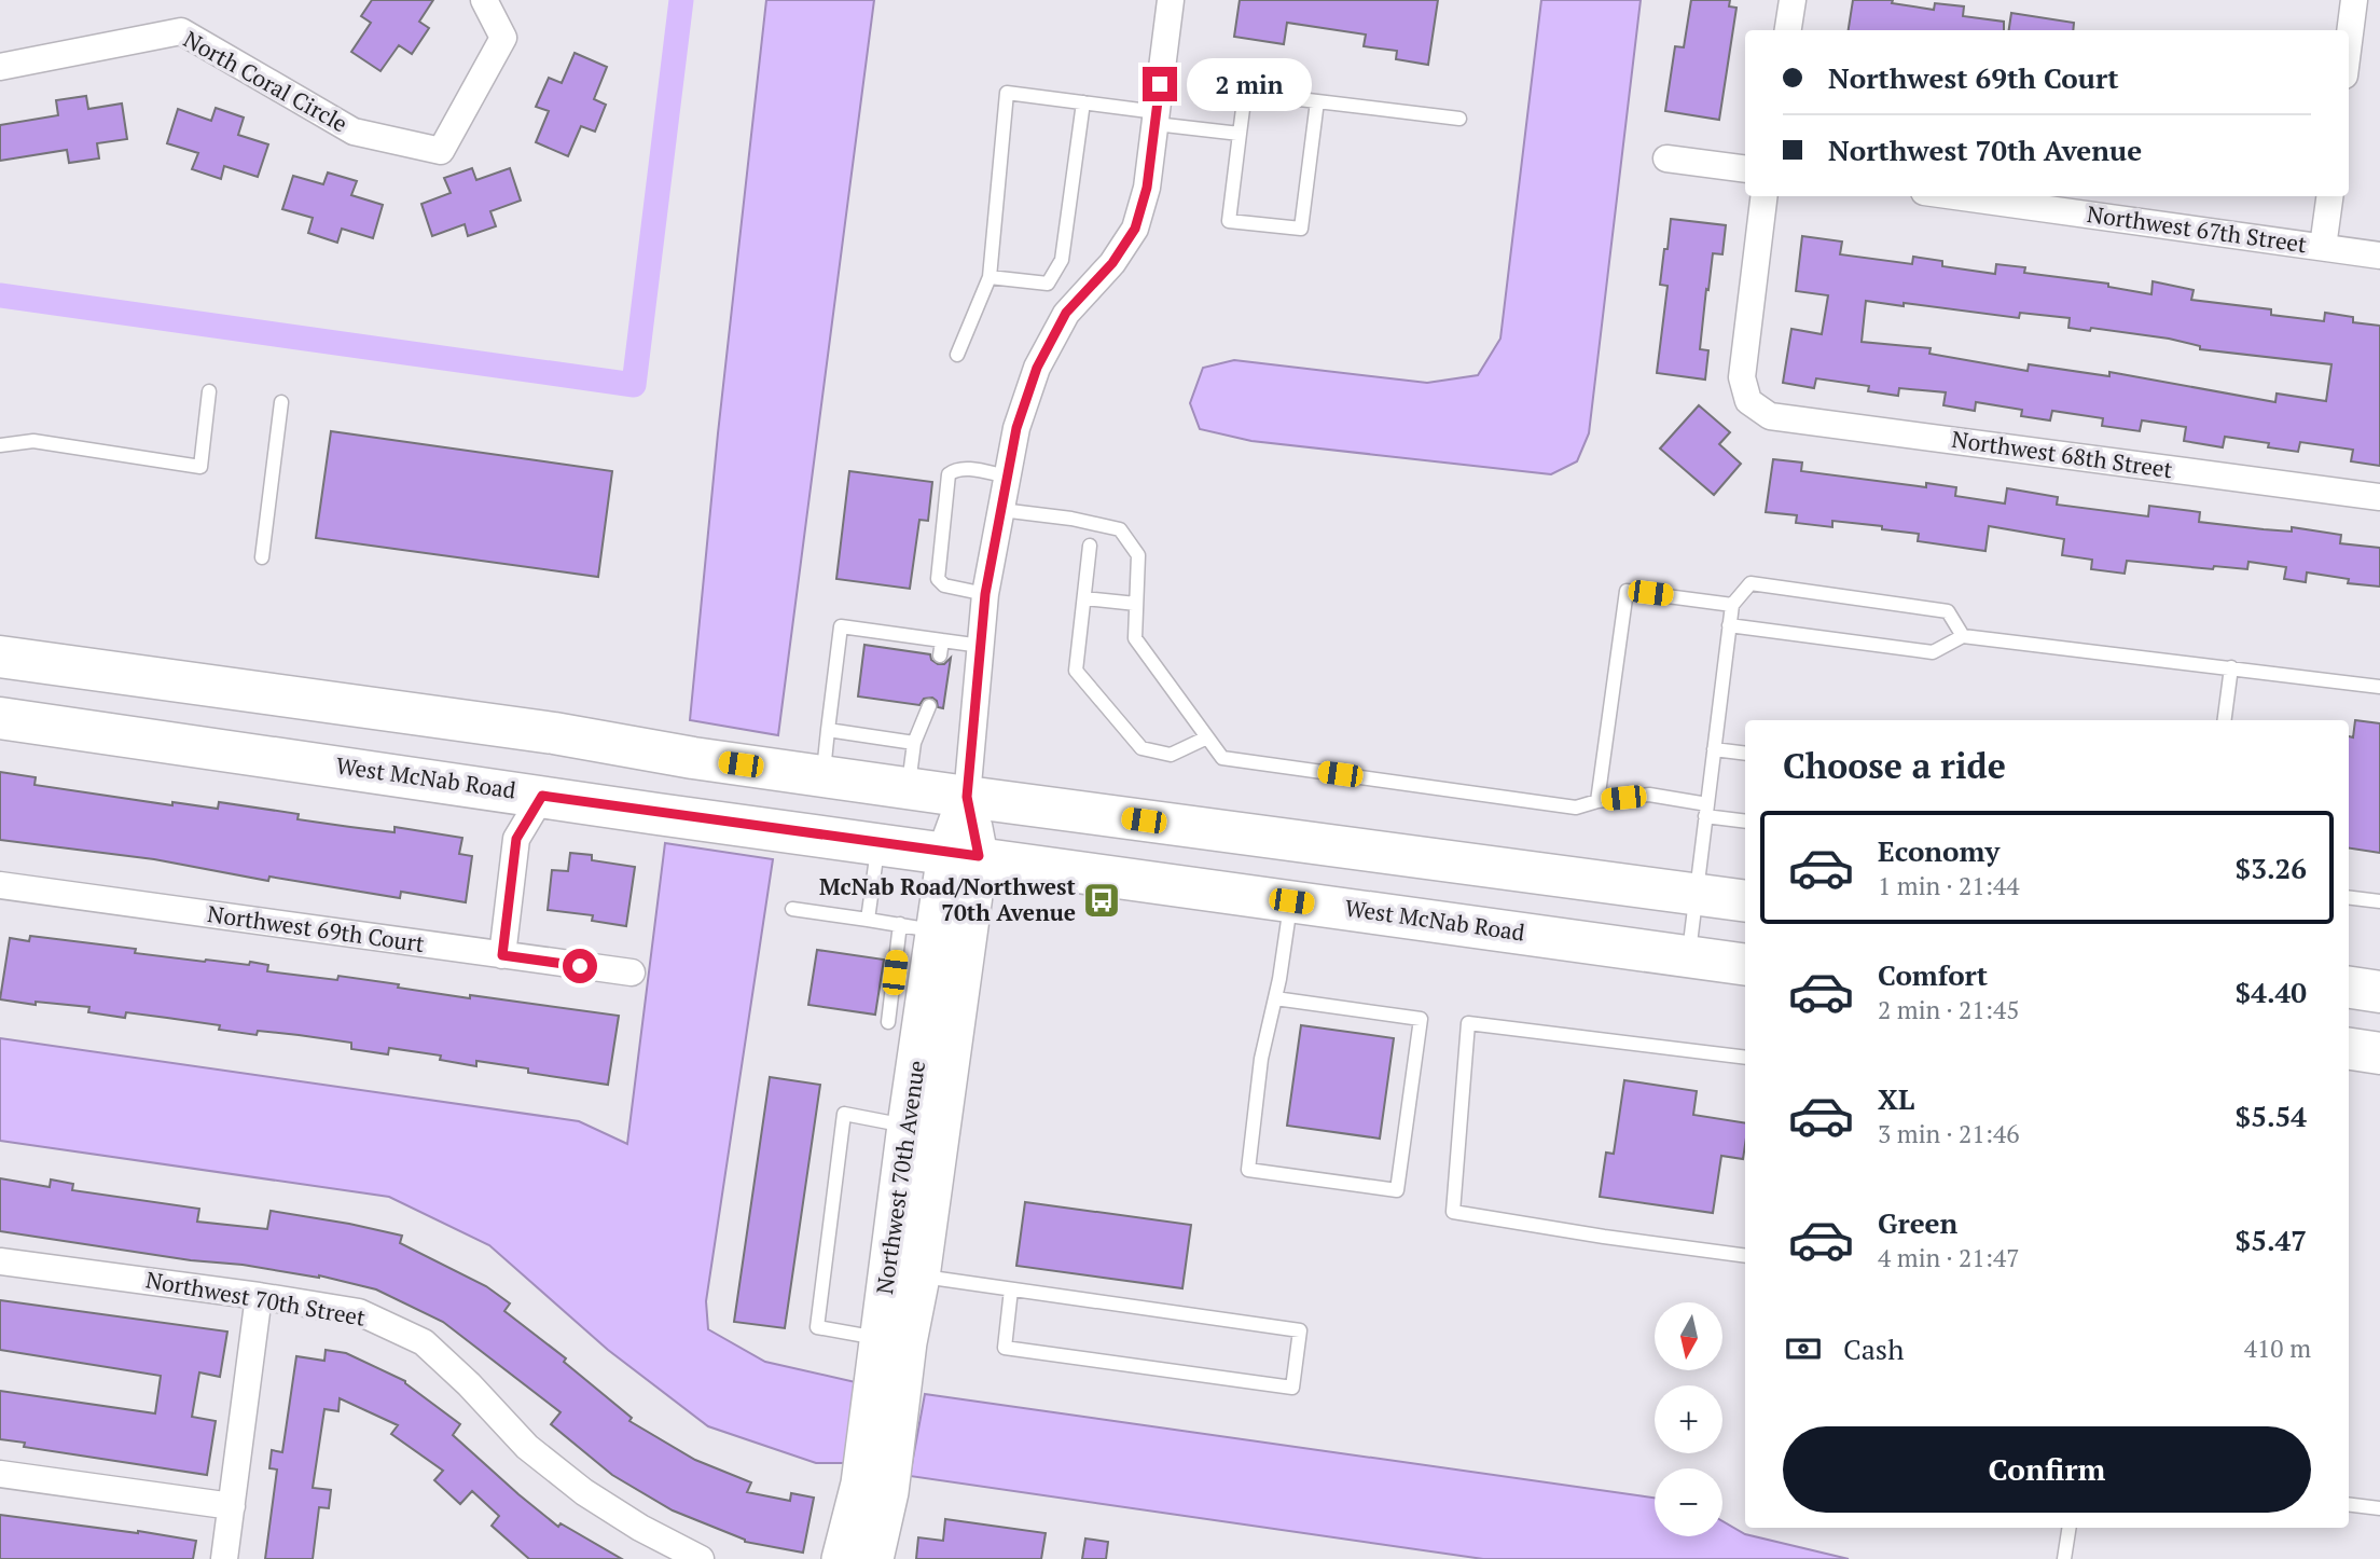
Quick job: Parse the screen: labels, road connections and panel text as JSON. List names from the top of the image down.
{
  "streets": {
    "main road": ["West McNab Road"],
    "street": [
      "North Coral Circle",
      "Northwest 67th Street",
      "Northwest 68th Street",
      "Northwest 69th Court",
      "Northwest 70th Avenue",
      "Northwest 70th Street"
    ]
  },
  "crossings": [
    ["West McNab Road", "Northwest 70th Avenue"]
  ],
  "places": {
    "bus stop": ["McNab Road/Northwest 70th Avenue"]
  },
  "north": "bottom",
  "page": {
    "banner": ["Northwest 69th Court", "Northwest 70th Avenue"],
    "bubble": "2 min",
    "heading": "Choose a ride",
    "list": [
      {
        "name": "Economy",
        "note": "1 min · 21:44",
        "value": "$3.26"
      },
      {
        "name": "Comfort",
        "note": "2 min · 21:45",
        "value": "$4.40"
      },
      {
        "name": "XL",
        "note": "3 min · 21:46",
        "value": "$5.54"
      },
      {
        "name": "Green",
        "note": "4 min · 21:47",
        "value": "$5.47"
      }
    ],
    "map_buttons": ["+", "−"],
    "pay": ["Cash", "410 m"],
    "buttons": "Confirm"
  }
}
